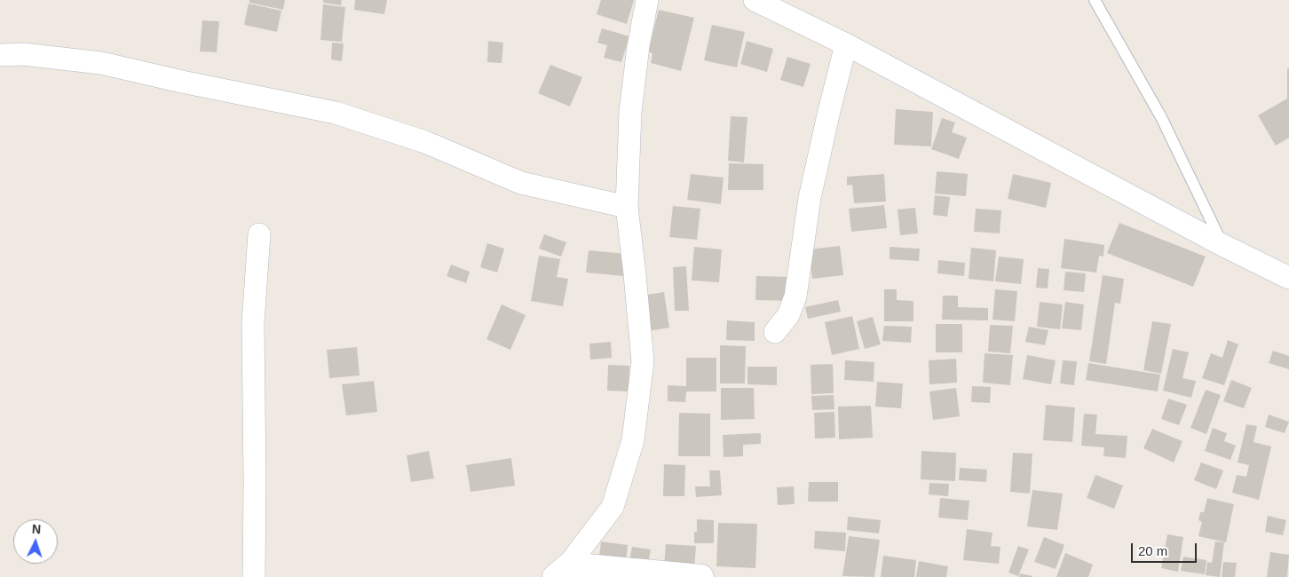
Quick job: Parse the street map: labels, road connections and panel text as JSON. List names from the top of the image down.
{
  "scale_bar": "20 m",
  "north": "top"
}
